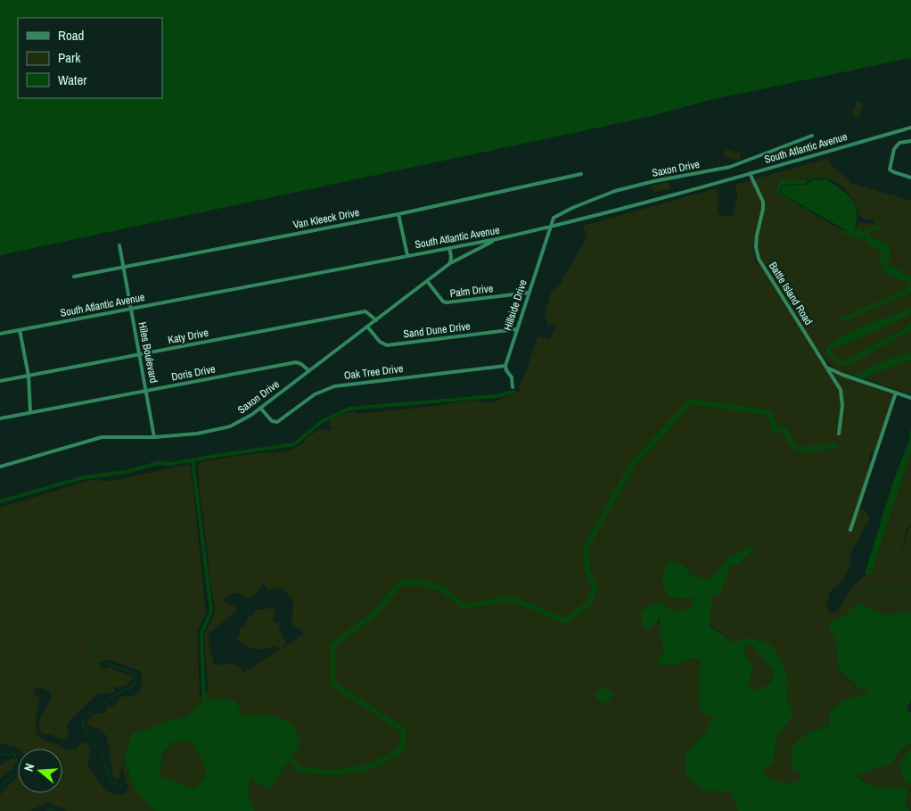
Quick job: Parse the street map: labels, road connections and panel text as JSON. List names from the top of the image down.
{
  "streets": {
    "street": [
      "South Atlantic Avenue",
      "Saxon Drive",
      "Van Kleeck Drive",
      "Palm Drive",
      "Battle Island Road",
      "Hillside Drive",
      "Sand Dune Drive",
      "Katy Drive",
      "Hiles Boulevard",
      "Oak Tree Drive",
      "Doris Drive"
    ]
  },
  "crossings": [
    ["South Atlantic Avenue", "Saxon Drive"],
    ["South Atlantic Avenue", "Battle Island Road"],
    ["South Atlantic Avenue", "Hillside Drive"],
    ["South Atlantic Avenue", "Hiles Boulevard"],
    ["Saxon Drive", "Palm Drive"],
    ["Saxon Drive", "Hillside Drive"],
    ["Saxon Drive", "Sand Dune Drive"],
    ["Saxon Drive", "Katy Drive"],
    ["Saxon Drive", "Hiles Boulevard"],
    ["Saxon Drive", "Oak Tree Drive"],
    ["Saxon Drive", "Doris Drive"],
    ["Van Kleeck Drive", "Hiles Boulevard"],
    ["Palm Drive", "Hillside Drive"],
    ["Hillside Drive", "Sand Dune Drive"],
    ["Hillside Drive", "Oak Tree Drive"],
    ["Katy Drive", "Hiles Boulevard"],
    ["Hiles Boulevard", "Doris Drive"]
  ],
  "legend": ["Road", "Park", "Water"],
  "north": "left"
}
